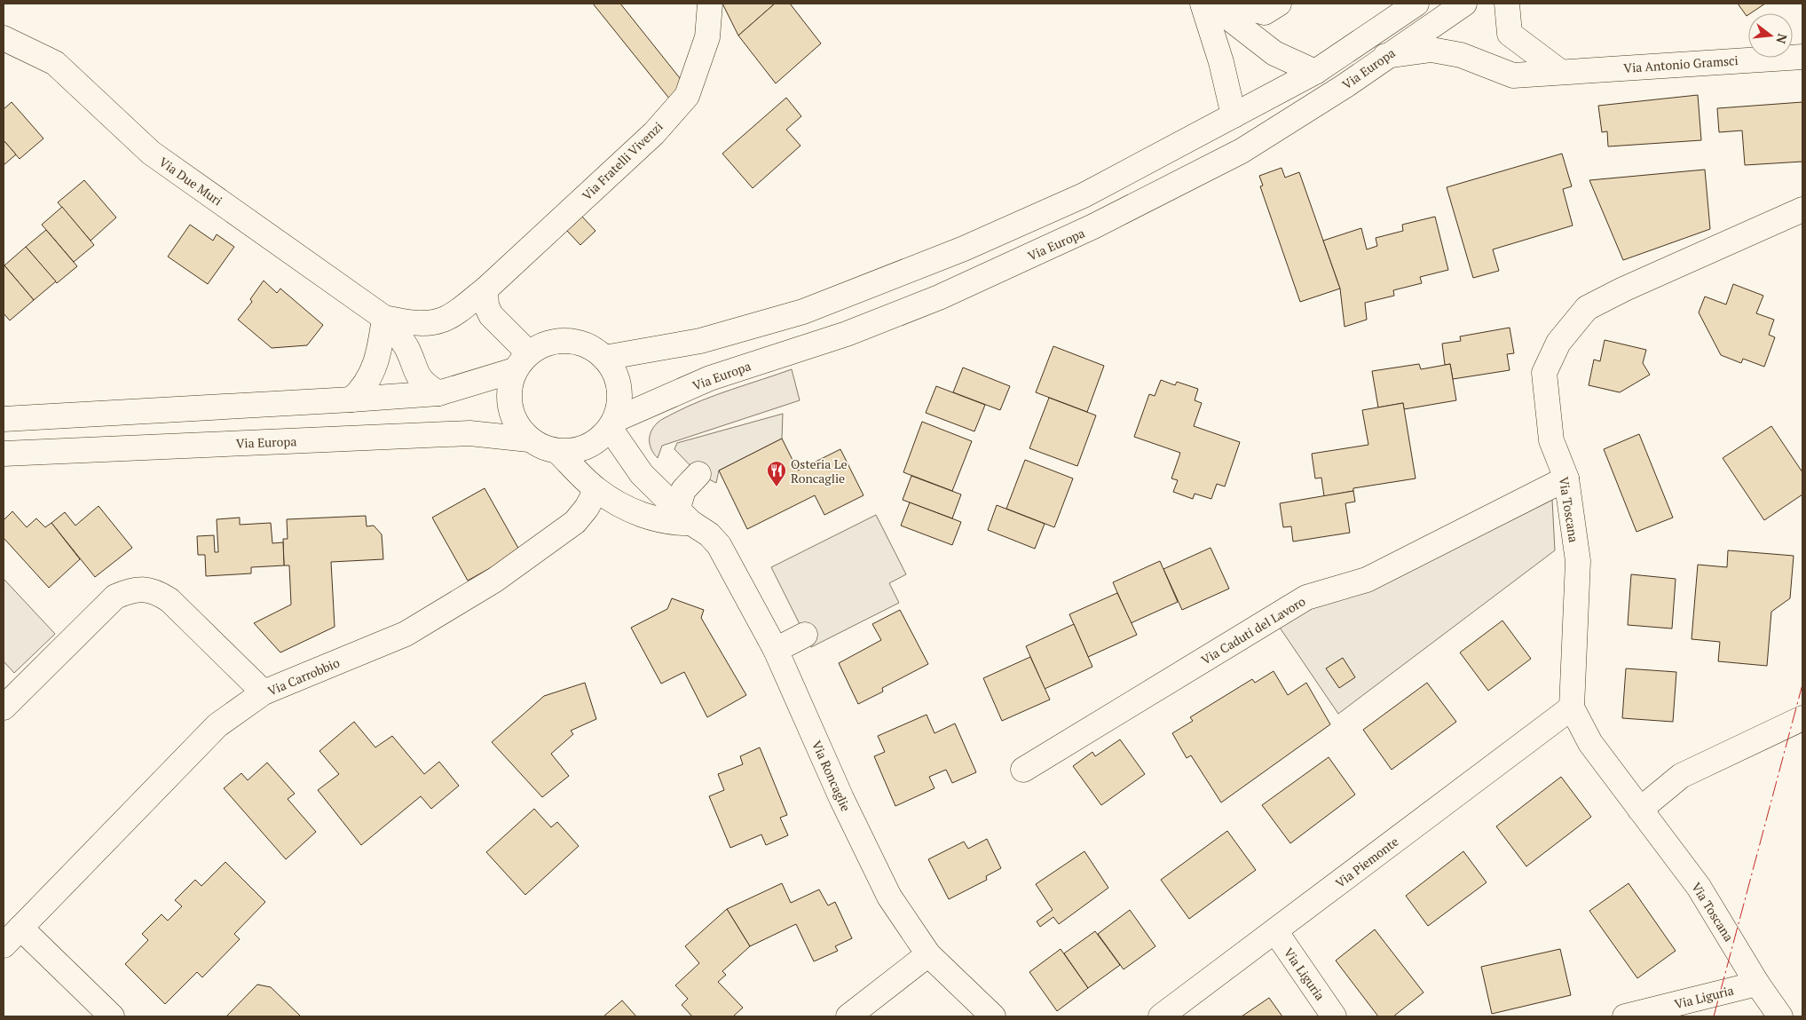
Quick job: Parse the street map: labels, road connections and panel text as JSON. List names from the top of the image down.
{
  "streets": {
    "street": [
      "Via Antonio Gramsci",
      "Via Europa",
      "Via Fratelli Vivenzi",
      "Via Due Muri",
      "Via Toscana",
      "Via Caduti del Lavoro",
      "Via Carrobbio",
      "Via Roncaglie",
      "Via Piemonte",
      "Via Liguria"
    ]
  },
  "crossings": [
    ["Via Antonio Gramsci", "Via Europa"],
    ["Via Europa", "Via Roncaglie"],
    ["Via Toscana", "Via Caduti del Lavoro"],
    ["Via Toscana", "Via Piemonte"],
    ["Via Toscana", "Via Liguria"],
    ["Via Piemonte", "Via Liguria"]
  ],
  "places": {
    "restaurant": ["Osteria Le Roncaglie"]
  },
  "north": "right"
}
